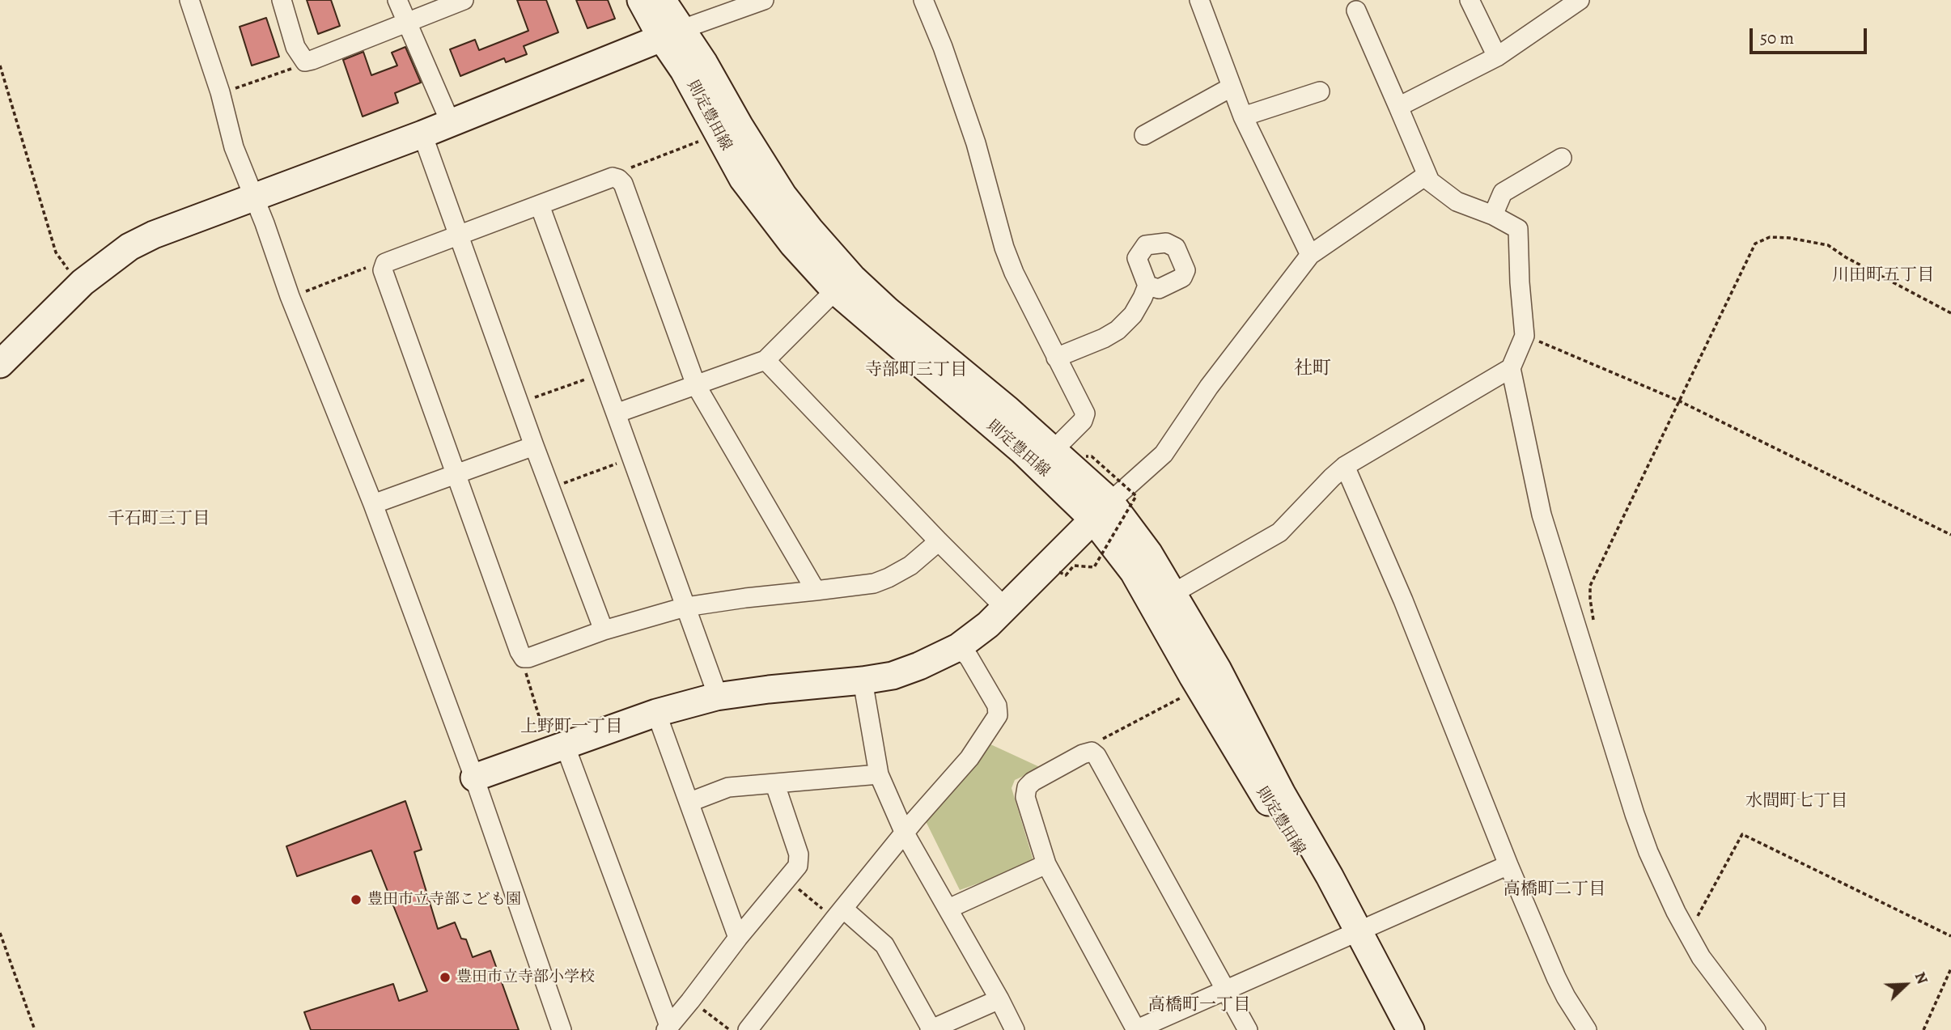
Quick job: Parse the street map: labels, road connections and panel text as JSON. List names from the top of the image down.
{
  "streets": {
    "main road": ["則定豊田線"]
  },
  "districts": [
    "川田町五丁目",
    "社町",
    "寺部町三丁目",
    "千石町三丁目",
    "上野町一丁目",
    "水間町七丁目",
    "高橋町二丁目",
    "高橋町一丁目"
  ],
  "places": ["豊田市立寺部こども園", "豊田市立寺部小学校"],
  "scale_bar": "50 m",
  "north": "top right"
}
